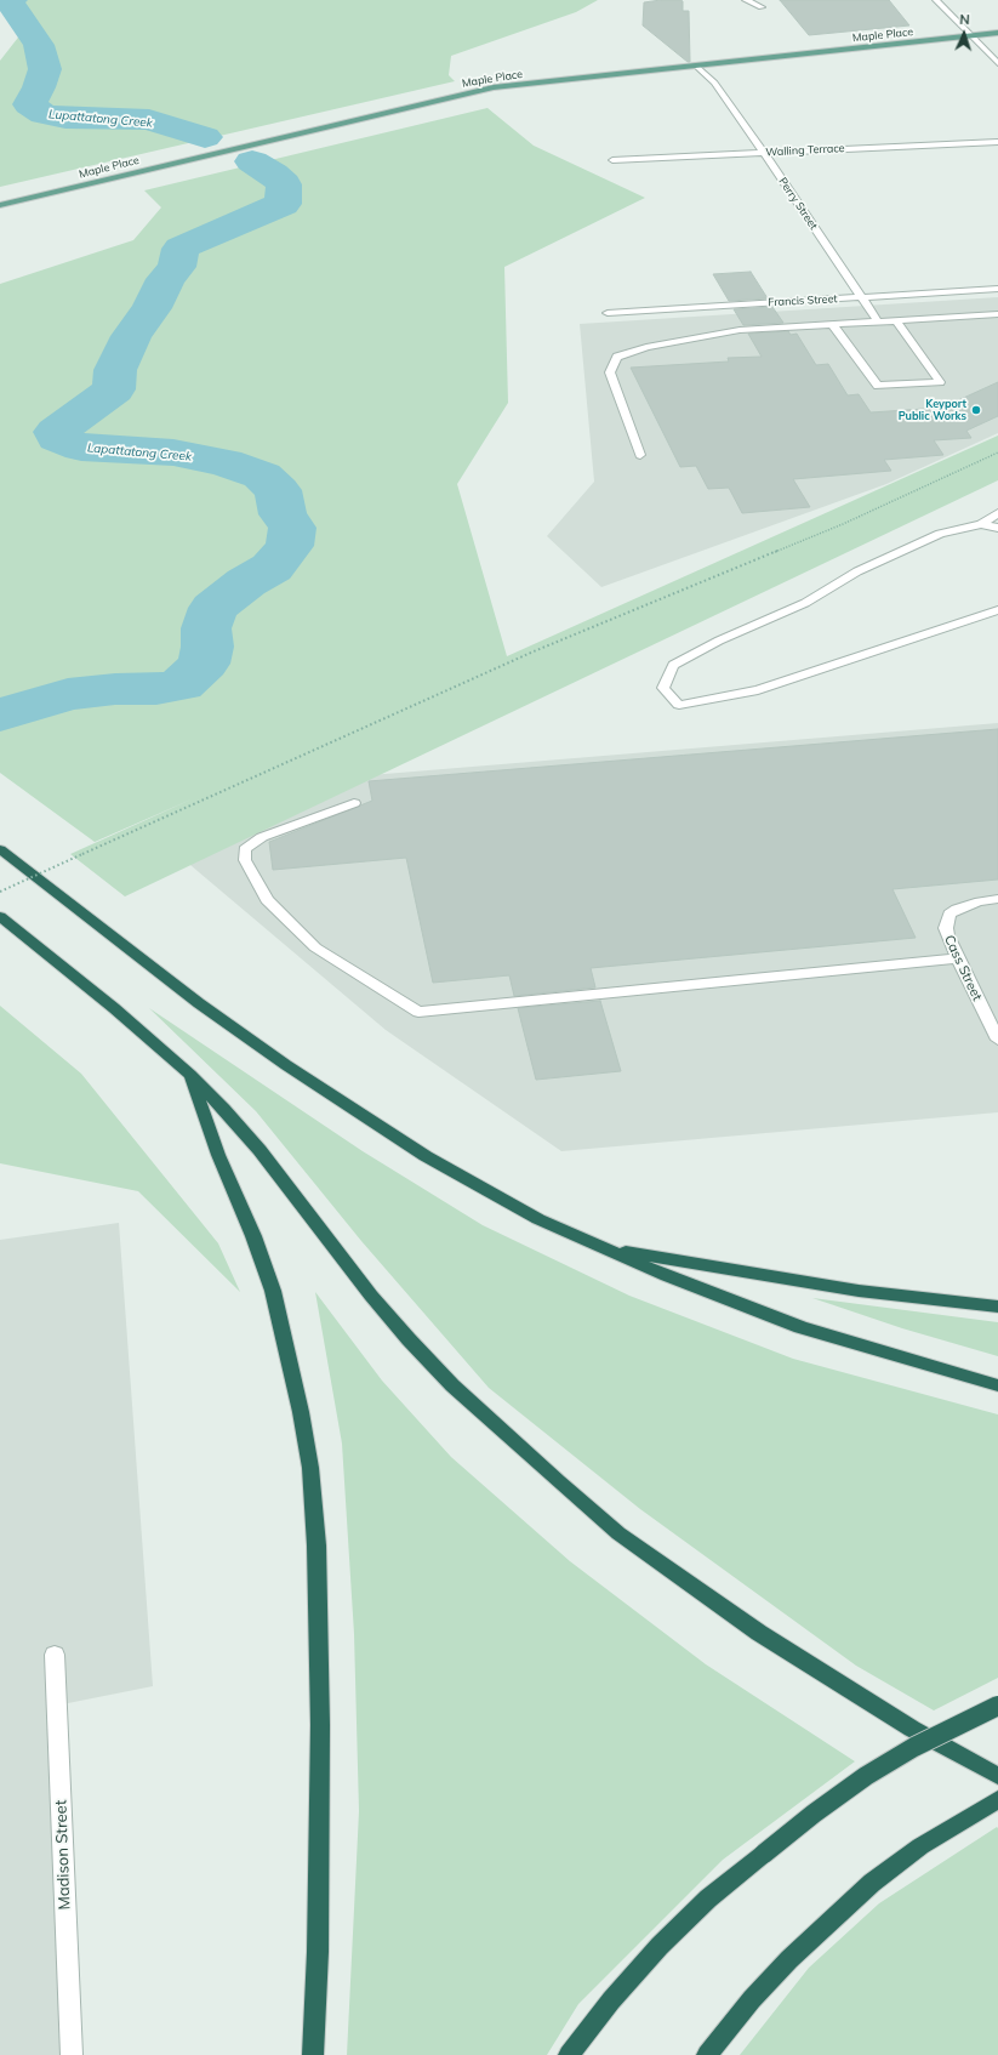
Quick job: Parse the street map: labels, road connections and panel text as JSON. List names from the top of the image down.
{
  "streets": {
    "main road": ["Maple Place"],
    "street": [
      "Walling Terrace",
      "Perry Street",
      "Francis Street",
      "Cass Street",
      "Madison Street"
    ]
  },
  "crossings": [
    ["Maple Place", "Perry Street"],
    ["Walling Terrace", "Perry Street"],
    ["Perry Street", "Francis Street"]
  ],
  "water": ["Lupattatong Creek", "Lapattatong Creek"],
  "places": ["Keyport Public Works"],
  "north": "top"
}
